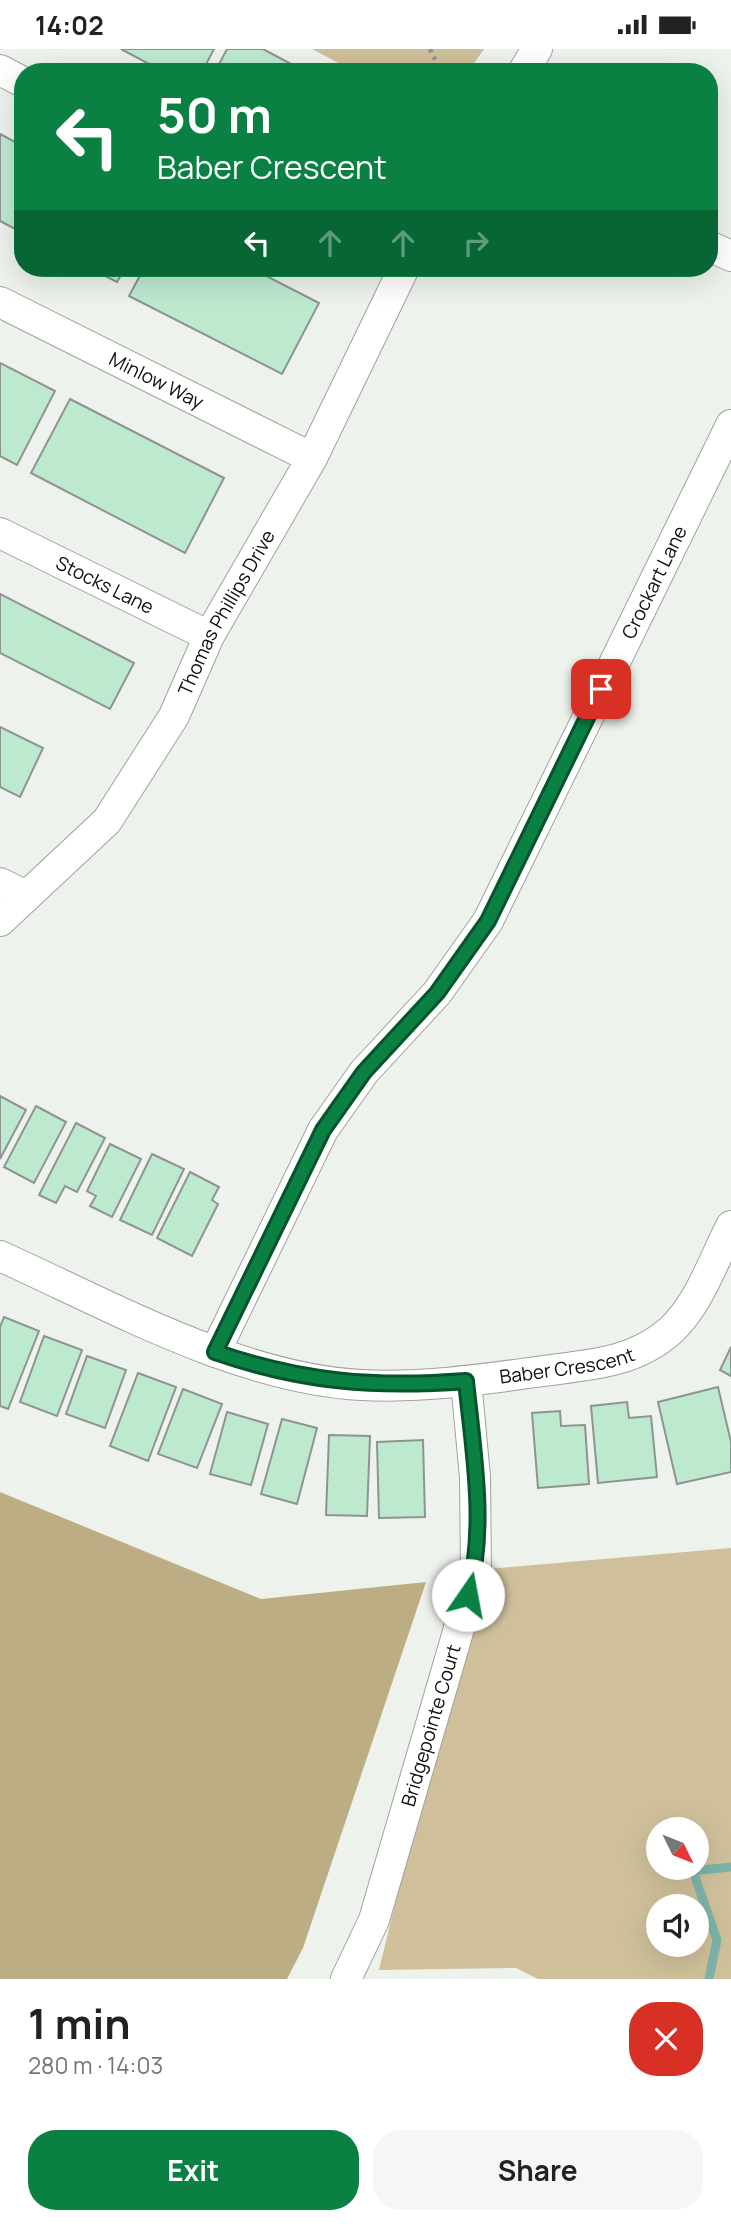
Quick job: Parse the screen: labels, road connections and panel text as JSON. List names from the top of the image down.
{
  "streets": {
    "street": [
      "Minlow Way",
      "Crockart Lane",
      "Stocks Lane",
      "Thomas Phillips Drive",
      "Baber Crescent",
      "Bridgepointe Court"
    ]
  },
  "crossings": [
    ["Minlow Way", "Thomas Phillips Drive"],
    ["Crockart Lane", "Baber Crescent"],
    ["Stocks Lane", "Thomas Phillips Drive"],
    ["Baber Crescent", "Bridgepointe Court"]
  ],
  "north": "bottom right",
  "page": {
    "status": "14:02",
    "turn": ["50 m", "Baber Crescent"],
    "heading": ["1 min", "280 m · 14:03"],
    "buttons": ["Exit", "Share"]
  }
}
